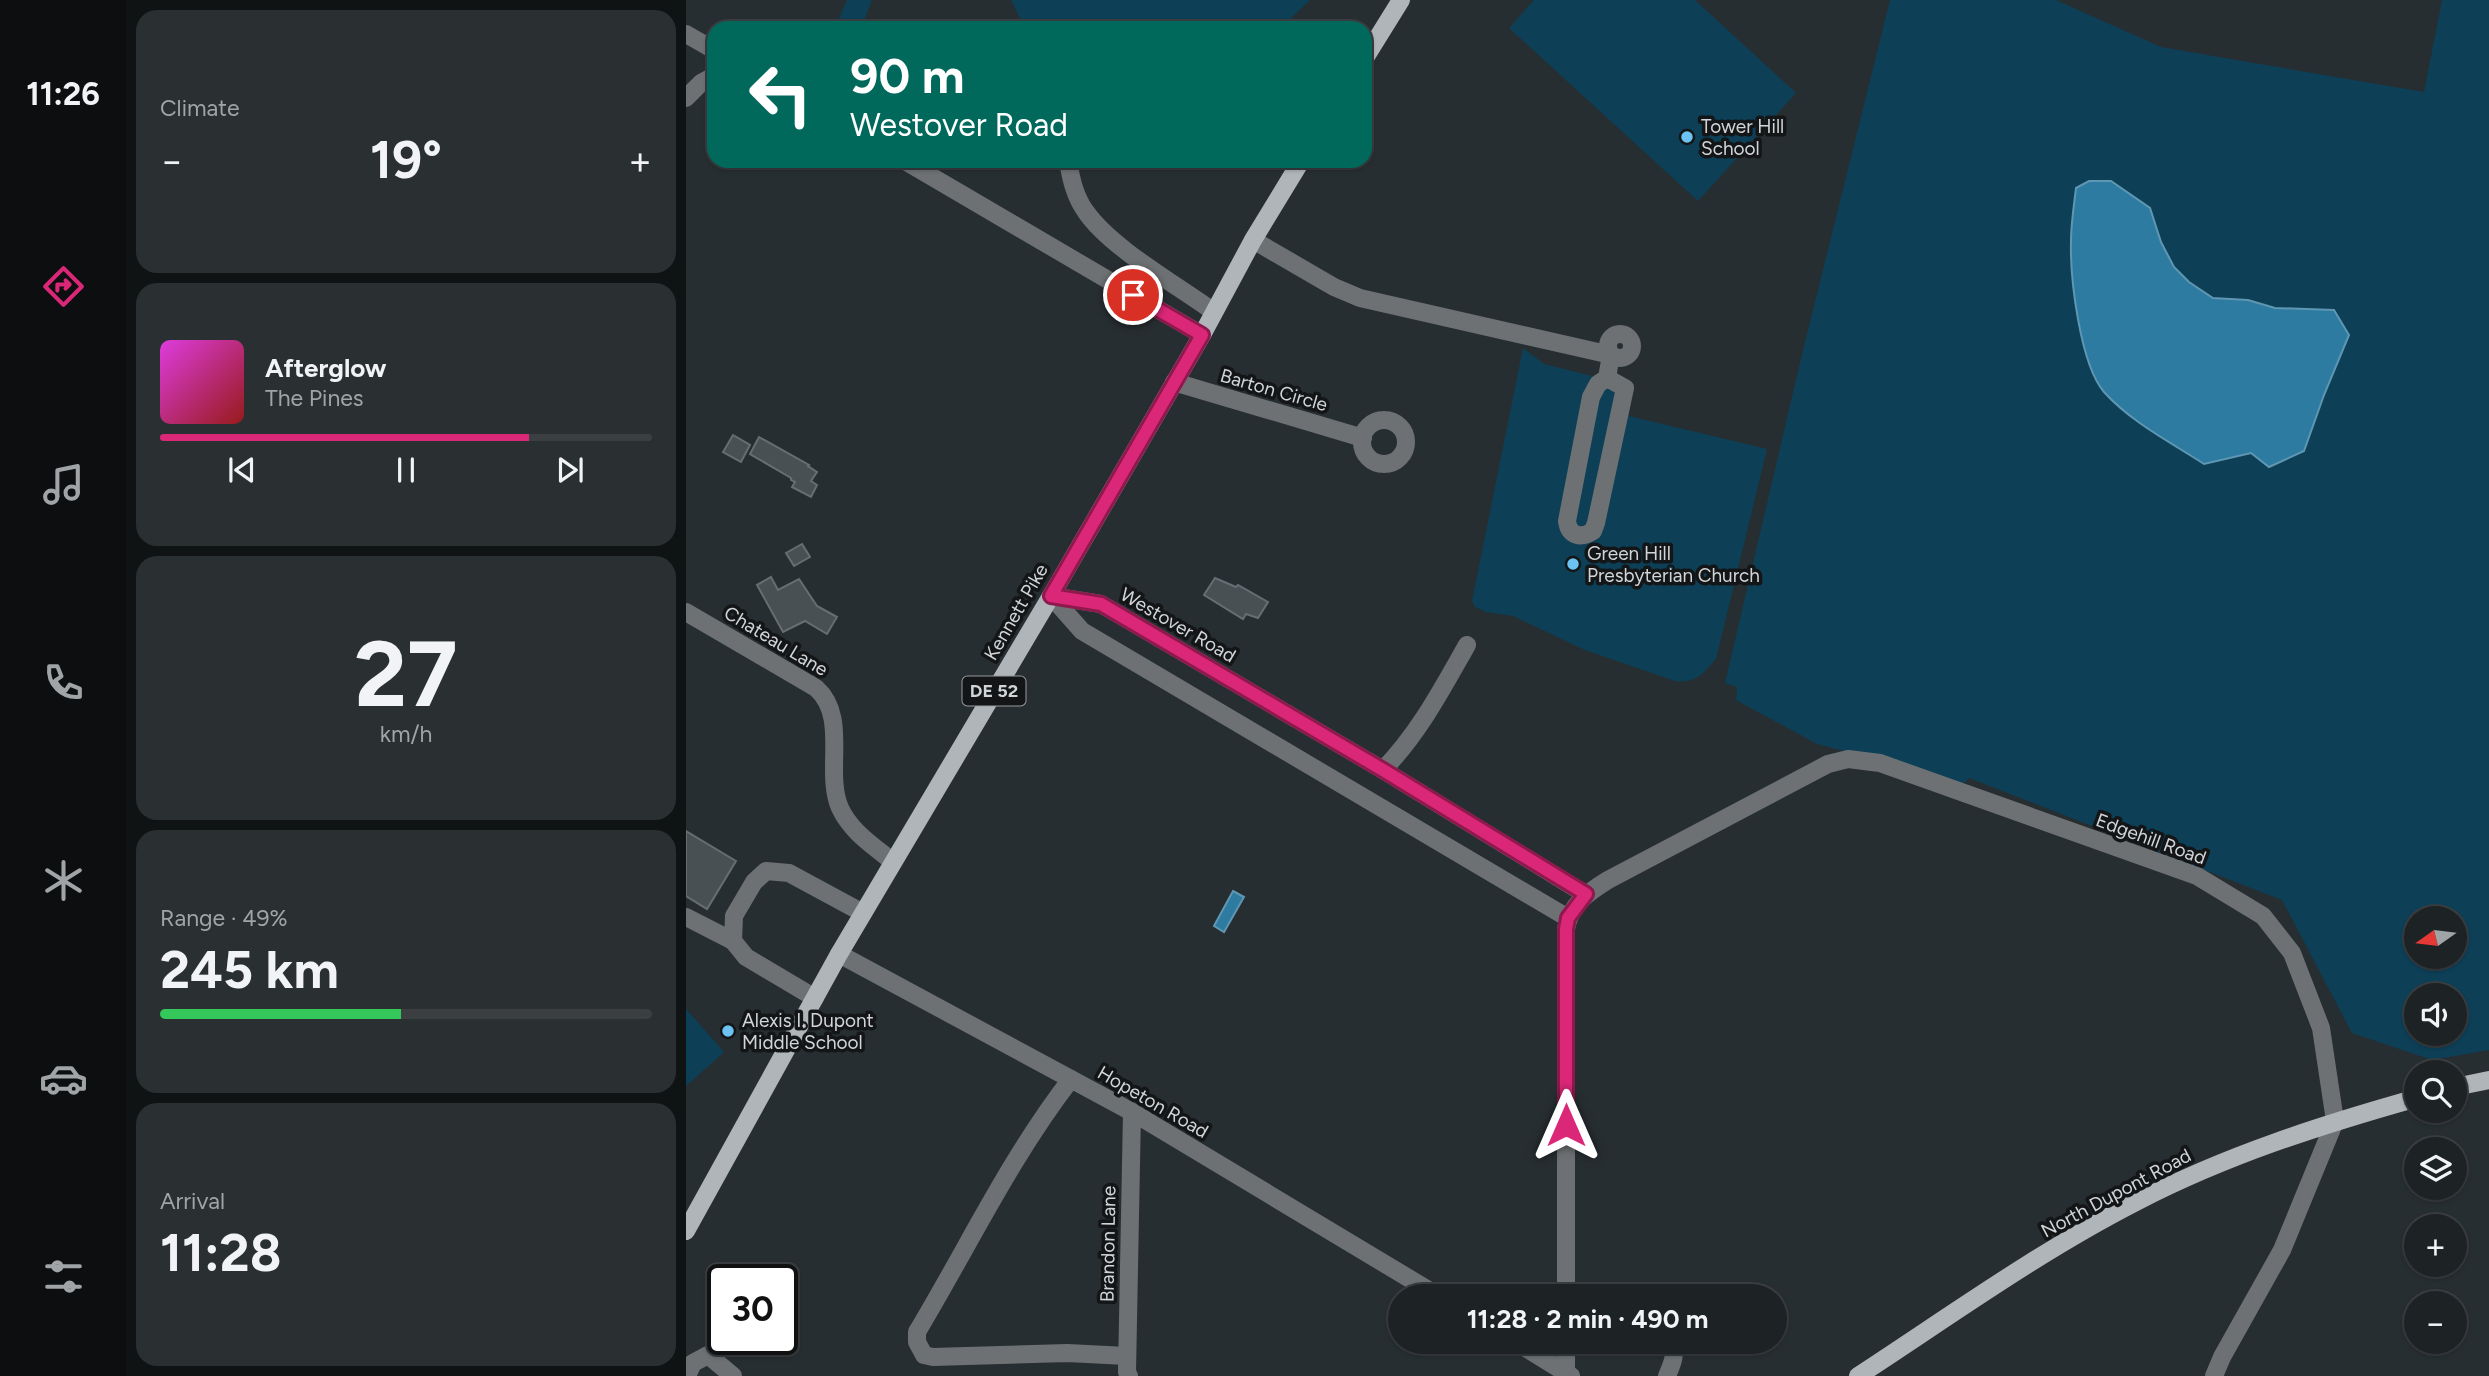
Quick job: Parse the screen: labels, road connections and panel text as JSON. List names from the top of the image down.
{
  "streets": {
    "main road": ["Kennett Pike", "DE 52", "North Dupont Road"],
    "street": [
      "Barton Circle",
      "Westover Road",
      "Chateau Lane",
      "Edgehill Road",
      "Hopeton Road",
      "Brandon Lane"
    ]
  },
  "crossings": [
    ["Barton Circle", "Kennett Pike"],
    ["Kennett Pike", "Westover Road"],
    ["Kennett Pike", "Chateau Lane"],
    ["Kennett Pike", "Hopeton Road"],
    ["Westover Road", "Edgehill Road"],
    ["Edgehill Road", "North Dupont Road"],
    ["Hopeton Road", "Brandon Lane"]
  ],
  "places": ["Tower Hill School", "Green Hill Presbyterian Church", "Alexis I. Dupont Middle School"],
  "north": "left",
  "page": {
    "tabs": "11:26",
    "tile": [
      "Climate",
      ["27", "km/h"],
      ["Range · 49%", "245 km"],
      ["Arrival", "11:28"]
    ],
    "turn": ["90 m", "Westover Road"],
    "heat": ["−", "19°", "+"],
    "song": ["Afterglow", "The Pines"],
    "map_buttons": ["+", "−"],
    "limit": "30",
    "trip": "11:28 · 2 min · 490 m"
  }
}
